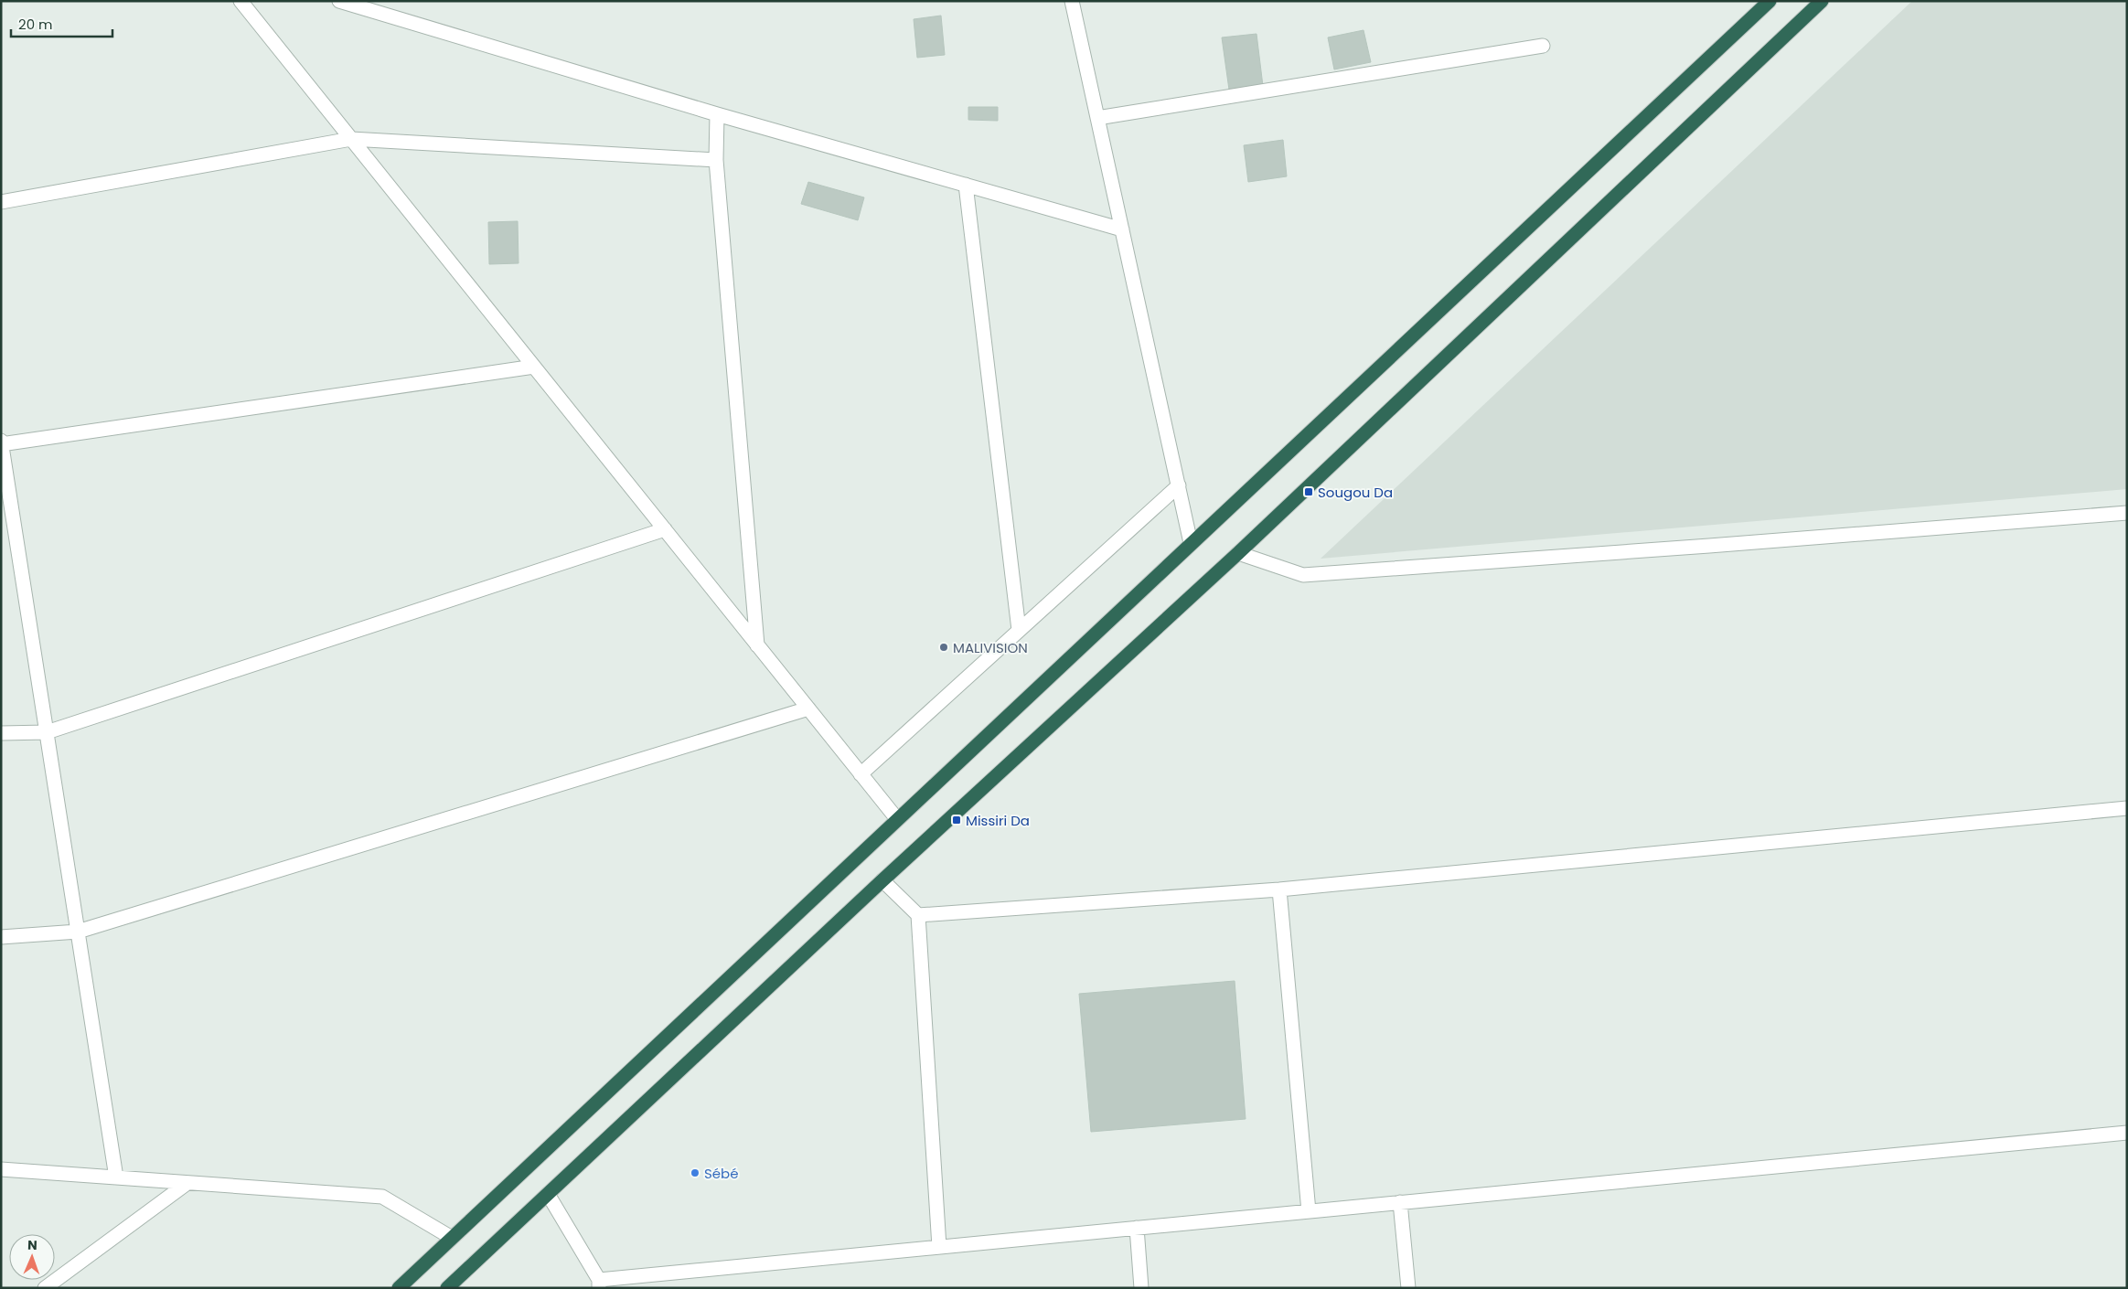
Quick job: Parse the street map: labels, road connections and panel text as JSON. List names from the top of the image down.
{
  "places": {
    "transit": ["Sougou Da", "Missiri Da"],
    "other": ["MALIVISION", "Sébé"]
  },
  "scale_bar": "20 m",
  "north": "top"
}
